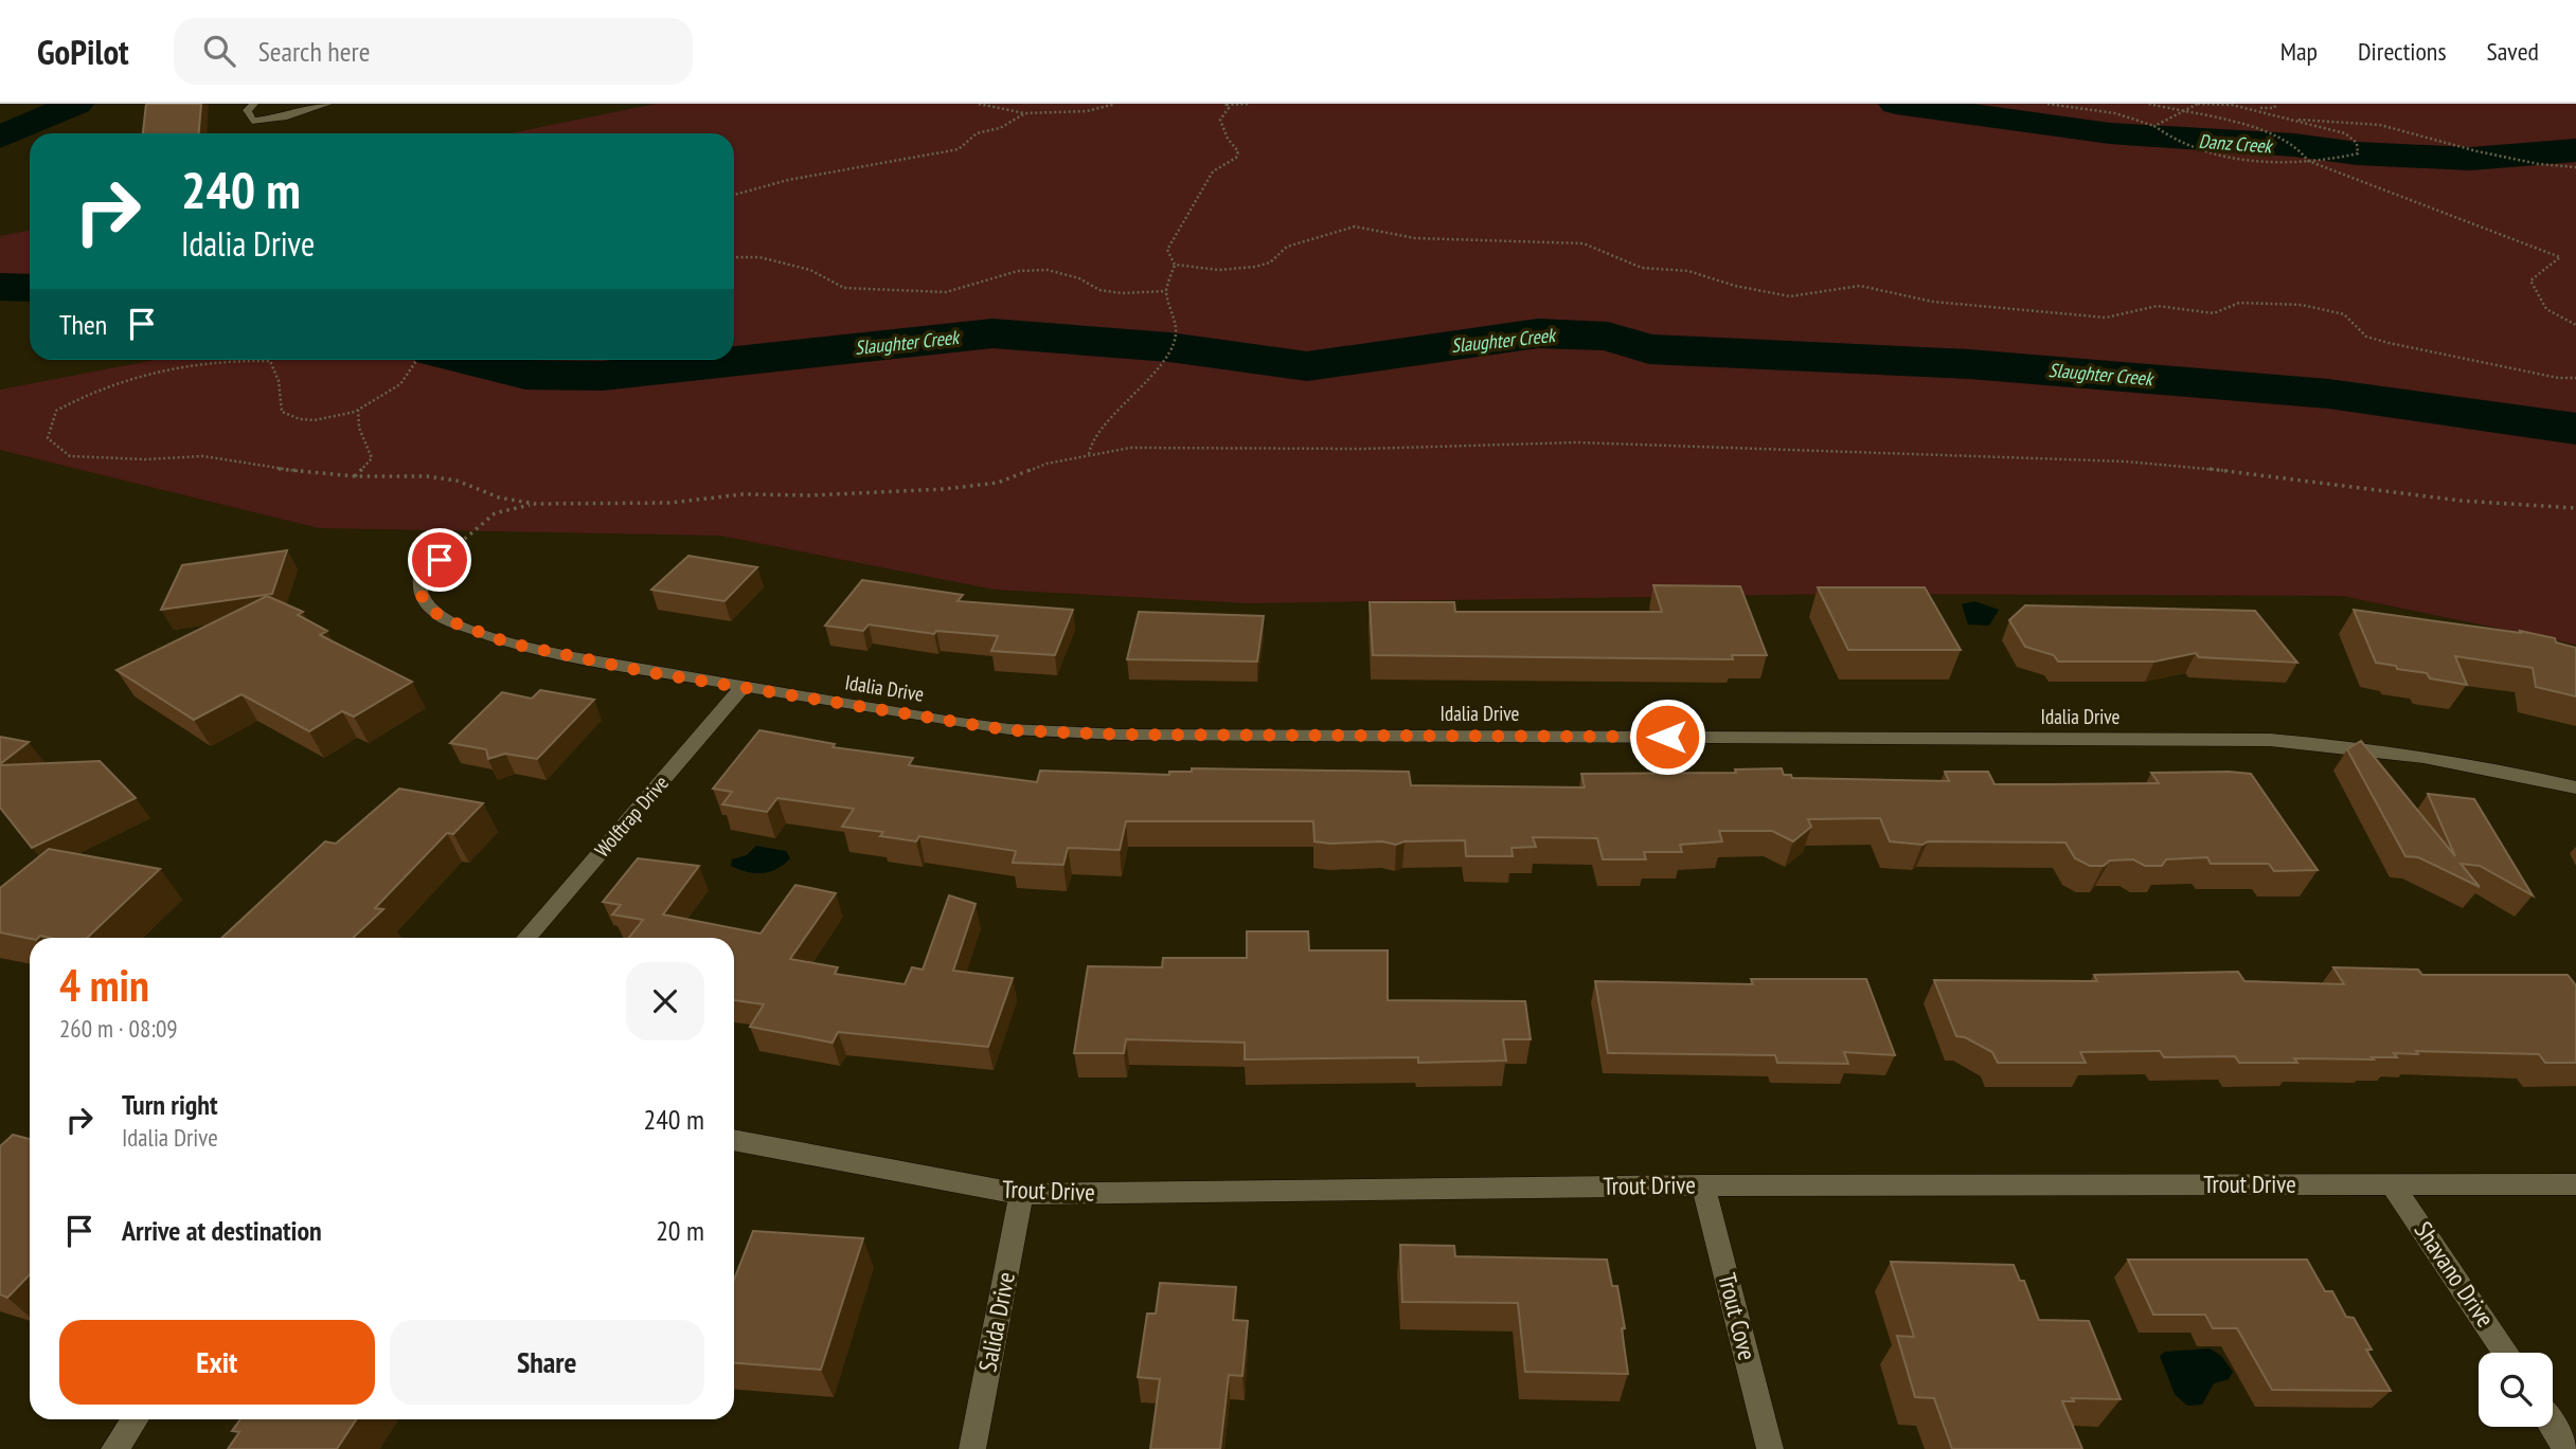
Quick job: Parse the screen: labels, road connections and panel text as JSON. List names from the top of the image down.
{
  "streets": {
    "street": [
      "Idalia Drive",
      "Wolftrap Drive",
      "Trout Drive",
      "Shavano Drive",
      "Trout Cove",
      "Salida Drive"
    ]
  },
  "crossings": [
    ["Idalia Drive", "Wolftrap Drive"],
    ["Trout Drive", "Shavano Drive"],
    ["Trout Drive", "Trout Cove"],
    ["Trout Drive", "Salida Drive"]
  ],
  "water": ["Danz Creek", "Slaughter Creek"],
  "page": {
    "header": "GoPilot",
    "search": "Search here",
    "nav": ["Map", "Directions", "Saved"],
    "turn": ["240 m", "Idalia Drive"],
    "then": "Then",
    "heading": ["4 min", "260 m · 08:09"],
    "list": [
      {
        "name": "Turn right",
        "note": "Idalia Drive",
        "value": "240 m"
      },
      {
        "name": "Arrive at destination",
        "value": "20 m"
      }
    ],
    "buttons": ["Exit", "Share"]
  }
}
